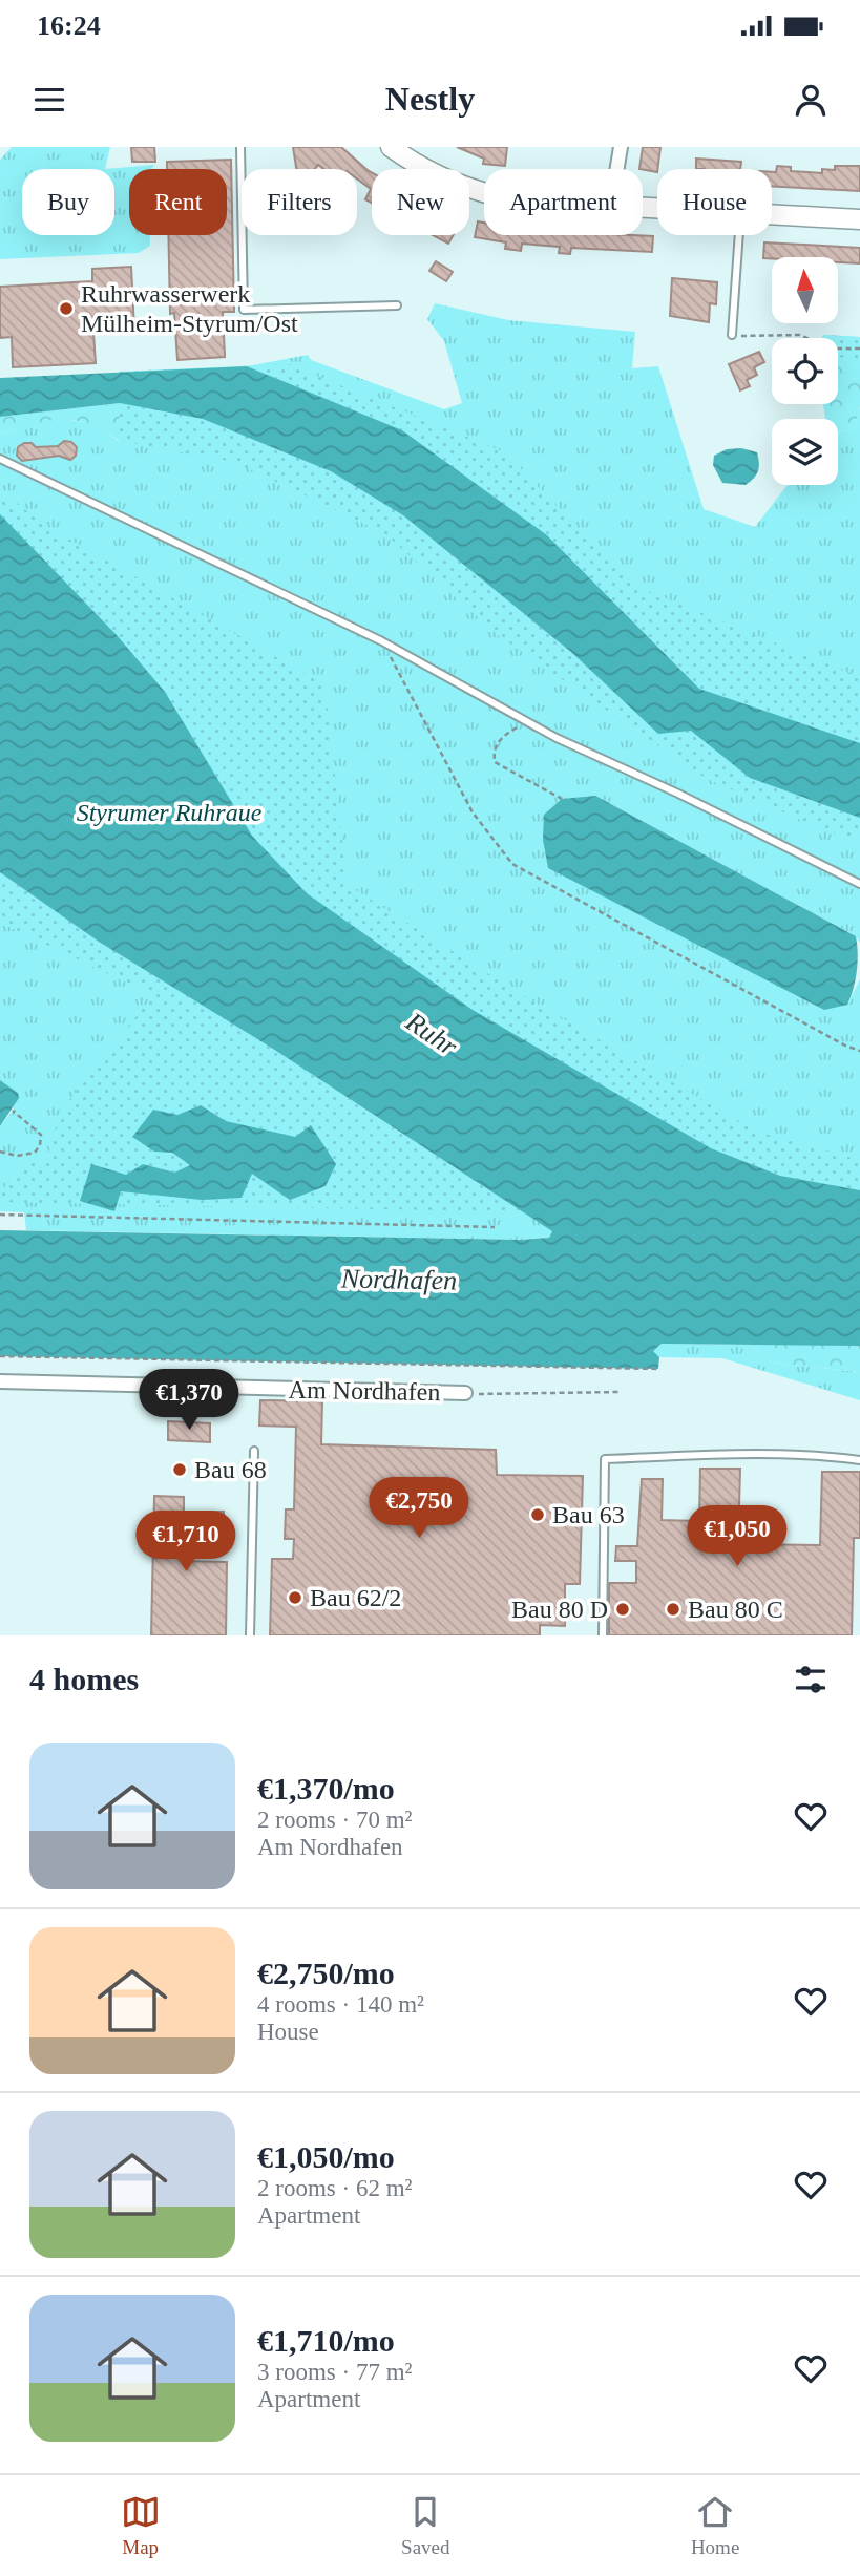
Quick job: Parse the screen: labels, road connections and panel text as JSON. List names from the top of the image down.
{
  "streets": {
    "street": ["Am Nordhafen"]
  },
  "water": ["Ruhr", "Nordhafen"],
  "parks": ["Styrumer Ruhraue"],
  "places": [
    "Ruhrwasserwerk Mülheim-Styrum/Ost",
    "Bau 68",
    "Bau 63",
    "Bau 62/2",
    "Bau 80 D",
    "Bau 80 C"
  ],
  "north": "top",
  "page": {
    "status": "16:24",
    "header": "Nestly",
    "chip": [
      "Buy",
      "Rent",
      "Filters",
      "New",
      "Apartment",
      "House"
    ],
    "price": [
      "€1,370",
      "€2,750",
      "€1,050",
      "€1,710"
    ],
    "heading": "4 homes",
    "list": [
      {
        "name": "€1,370/mo",
        "note": "2 rooms · 70 m² · Am Nordhafen"
      },
      {
        "name": "€2,750/mo",
        "note": "4 rooms · 140 m² · House"
      },
      {
        "name": "€1,050/mo",
        "note": "2 rooms · 62 m² · Apartment"
      },
      {
        "name": "€1,710/mo",
        "note": "3 rooms · 77 m² · Apartment"
      }
    ],
    "tabs": ["Map", "Saved", "Home"]
  }
}
